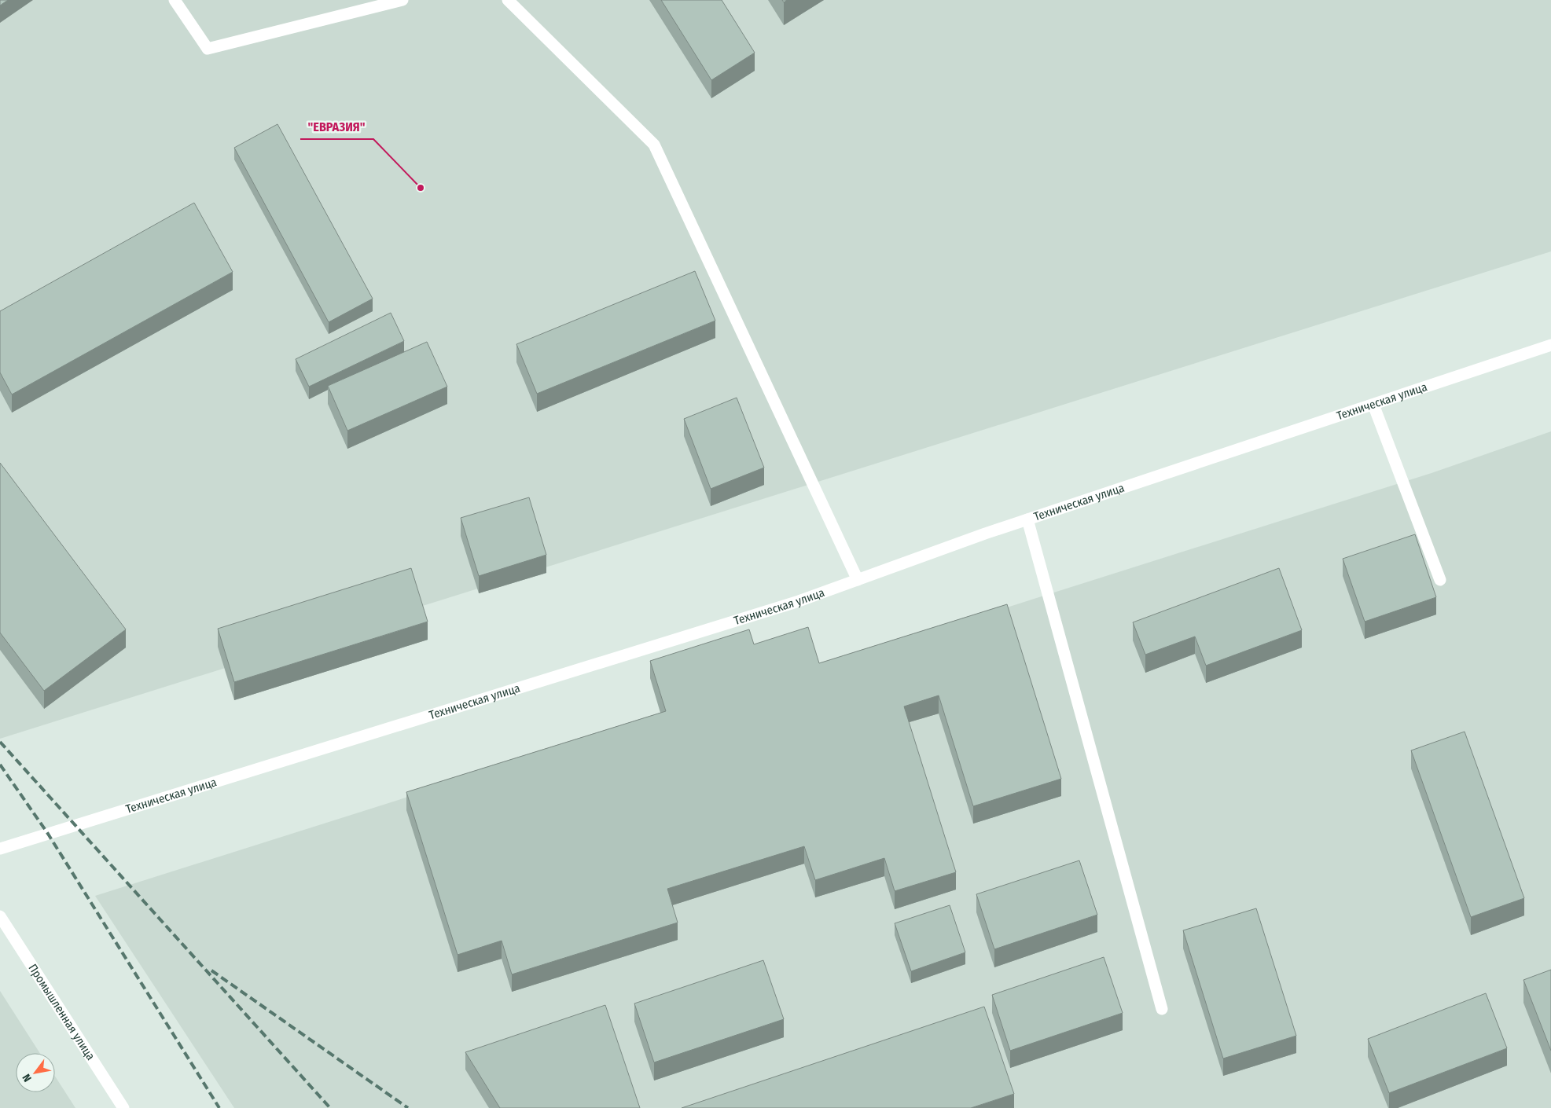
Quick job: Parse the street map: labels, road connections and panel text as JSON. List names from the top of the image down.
{
  "streets": {
    "street": ["Техническая улица", "Промышленная улица"]
  },
  "places": ["\"ЕВРАЗИЯ\""],
  "north": "bottom left"
}
